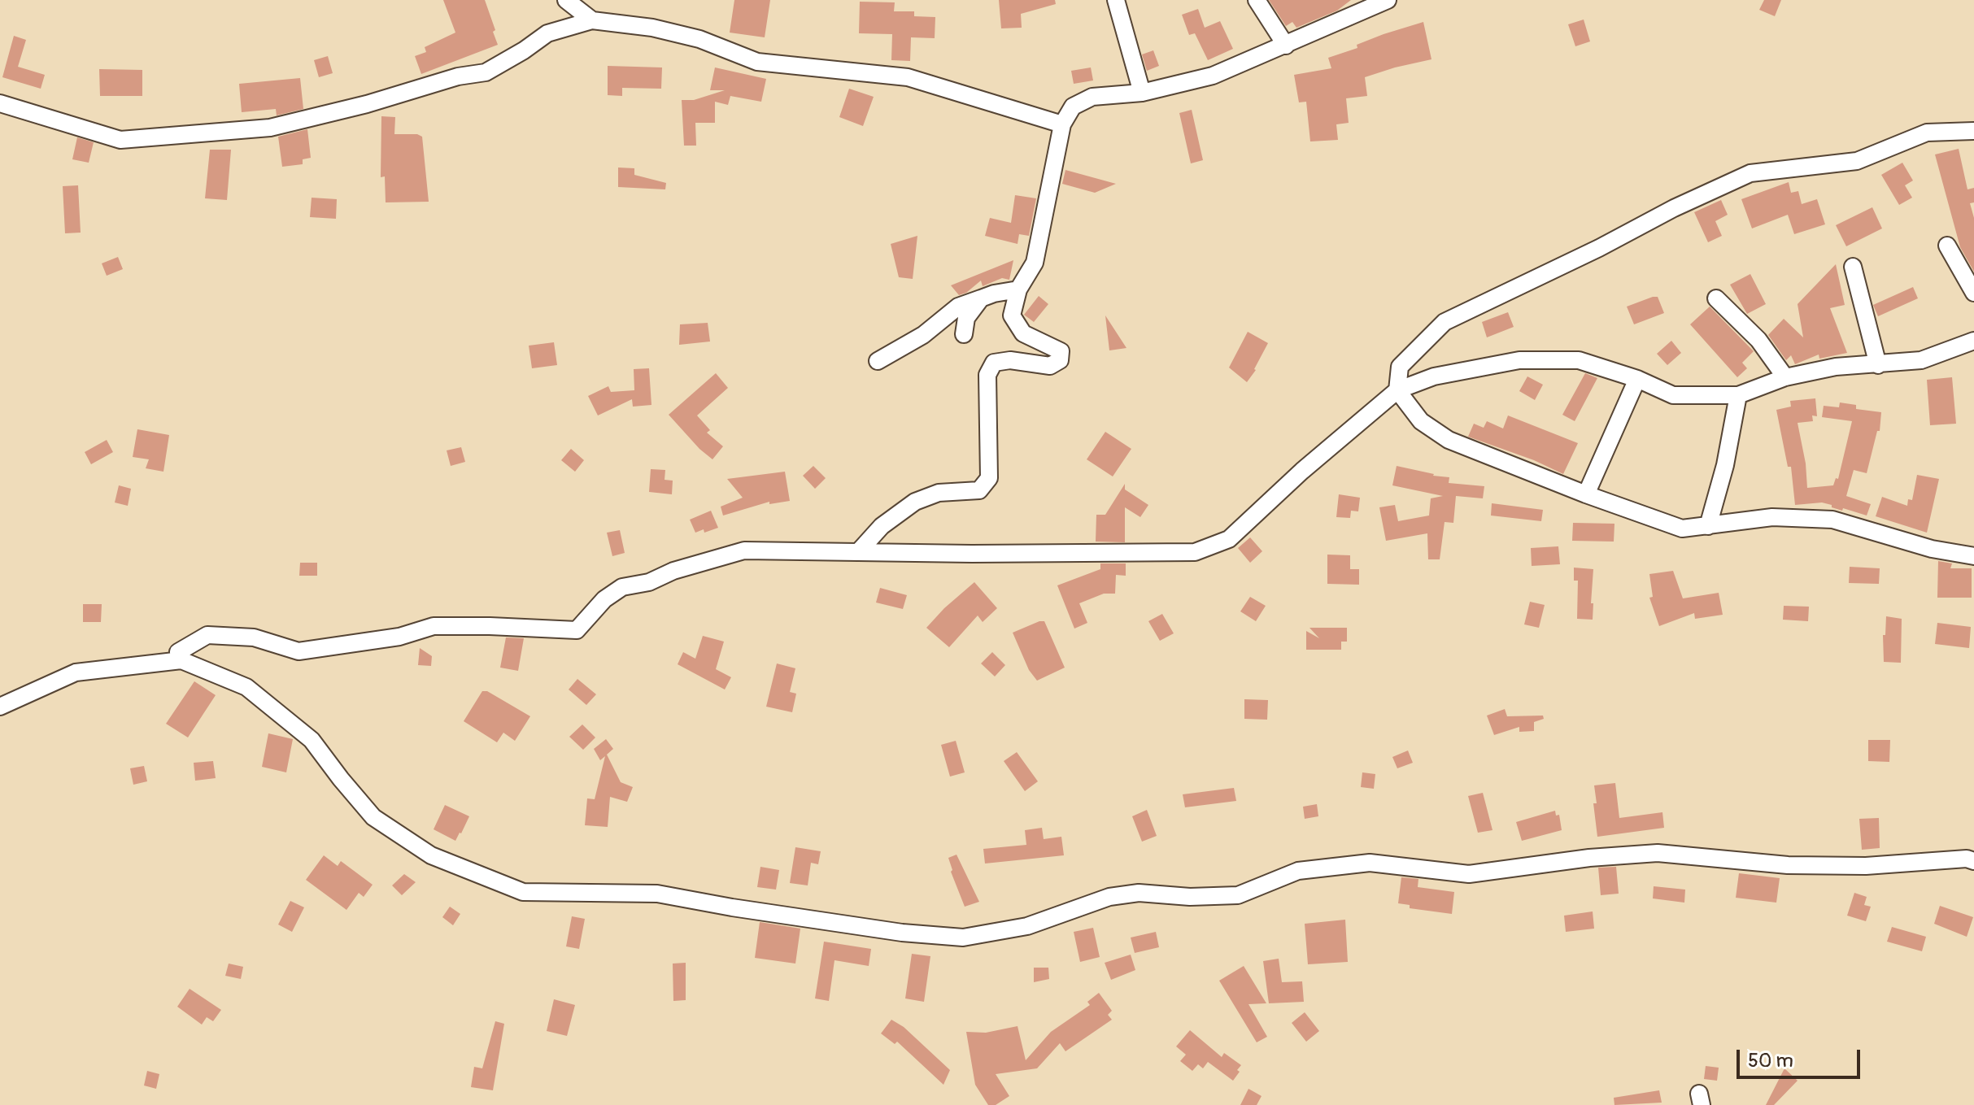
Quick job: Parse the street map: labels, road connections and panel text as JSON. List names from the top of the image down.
{
  "scale_bar": "50 m"
}
